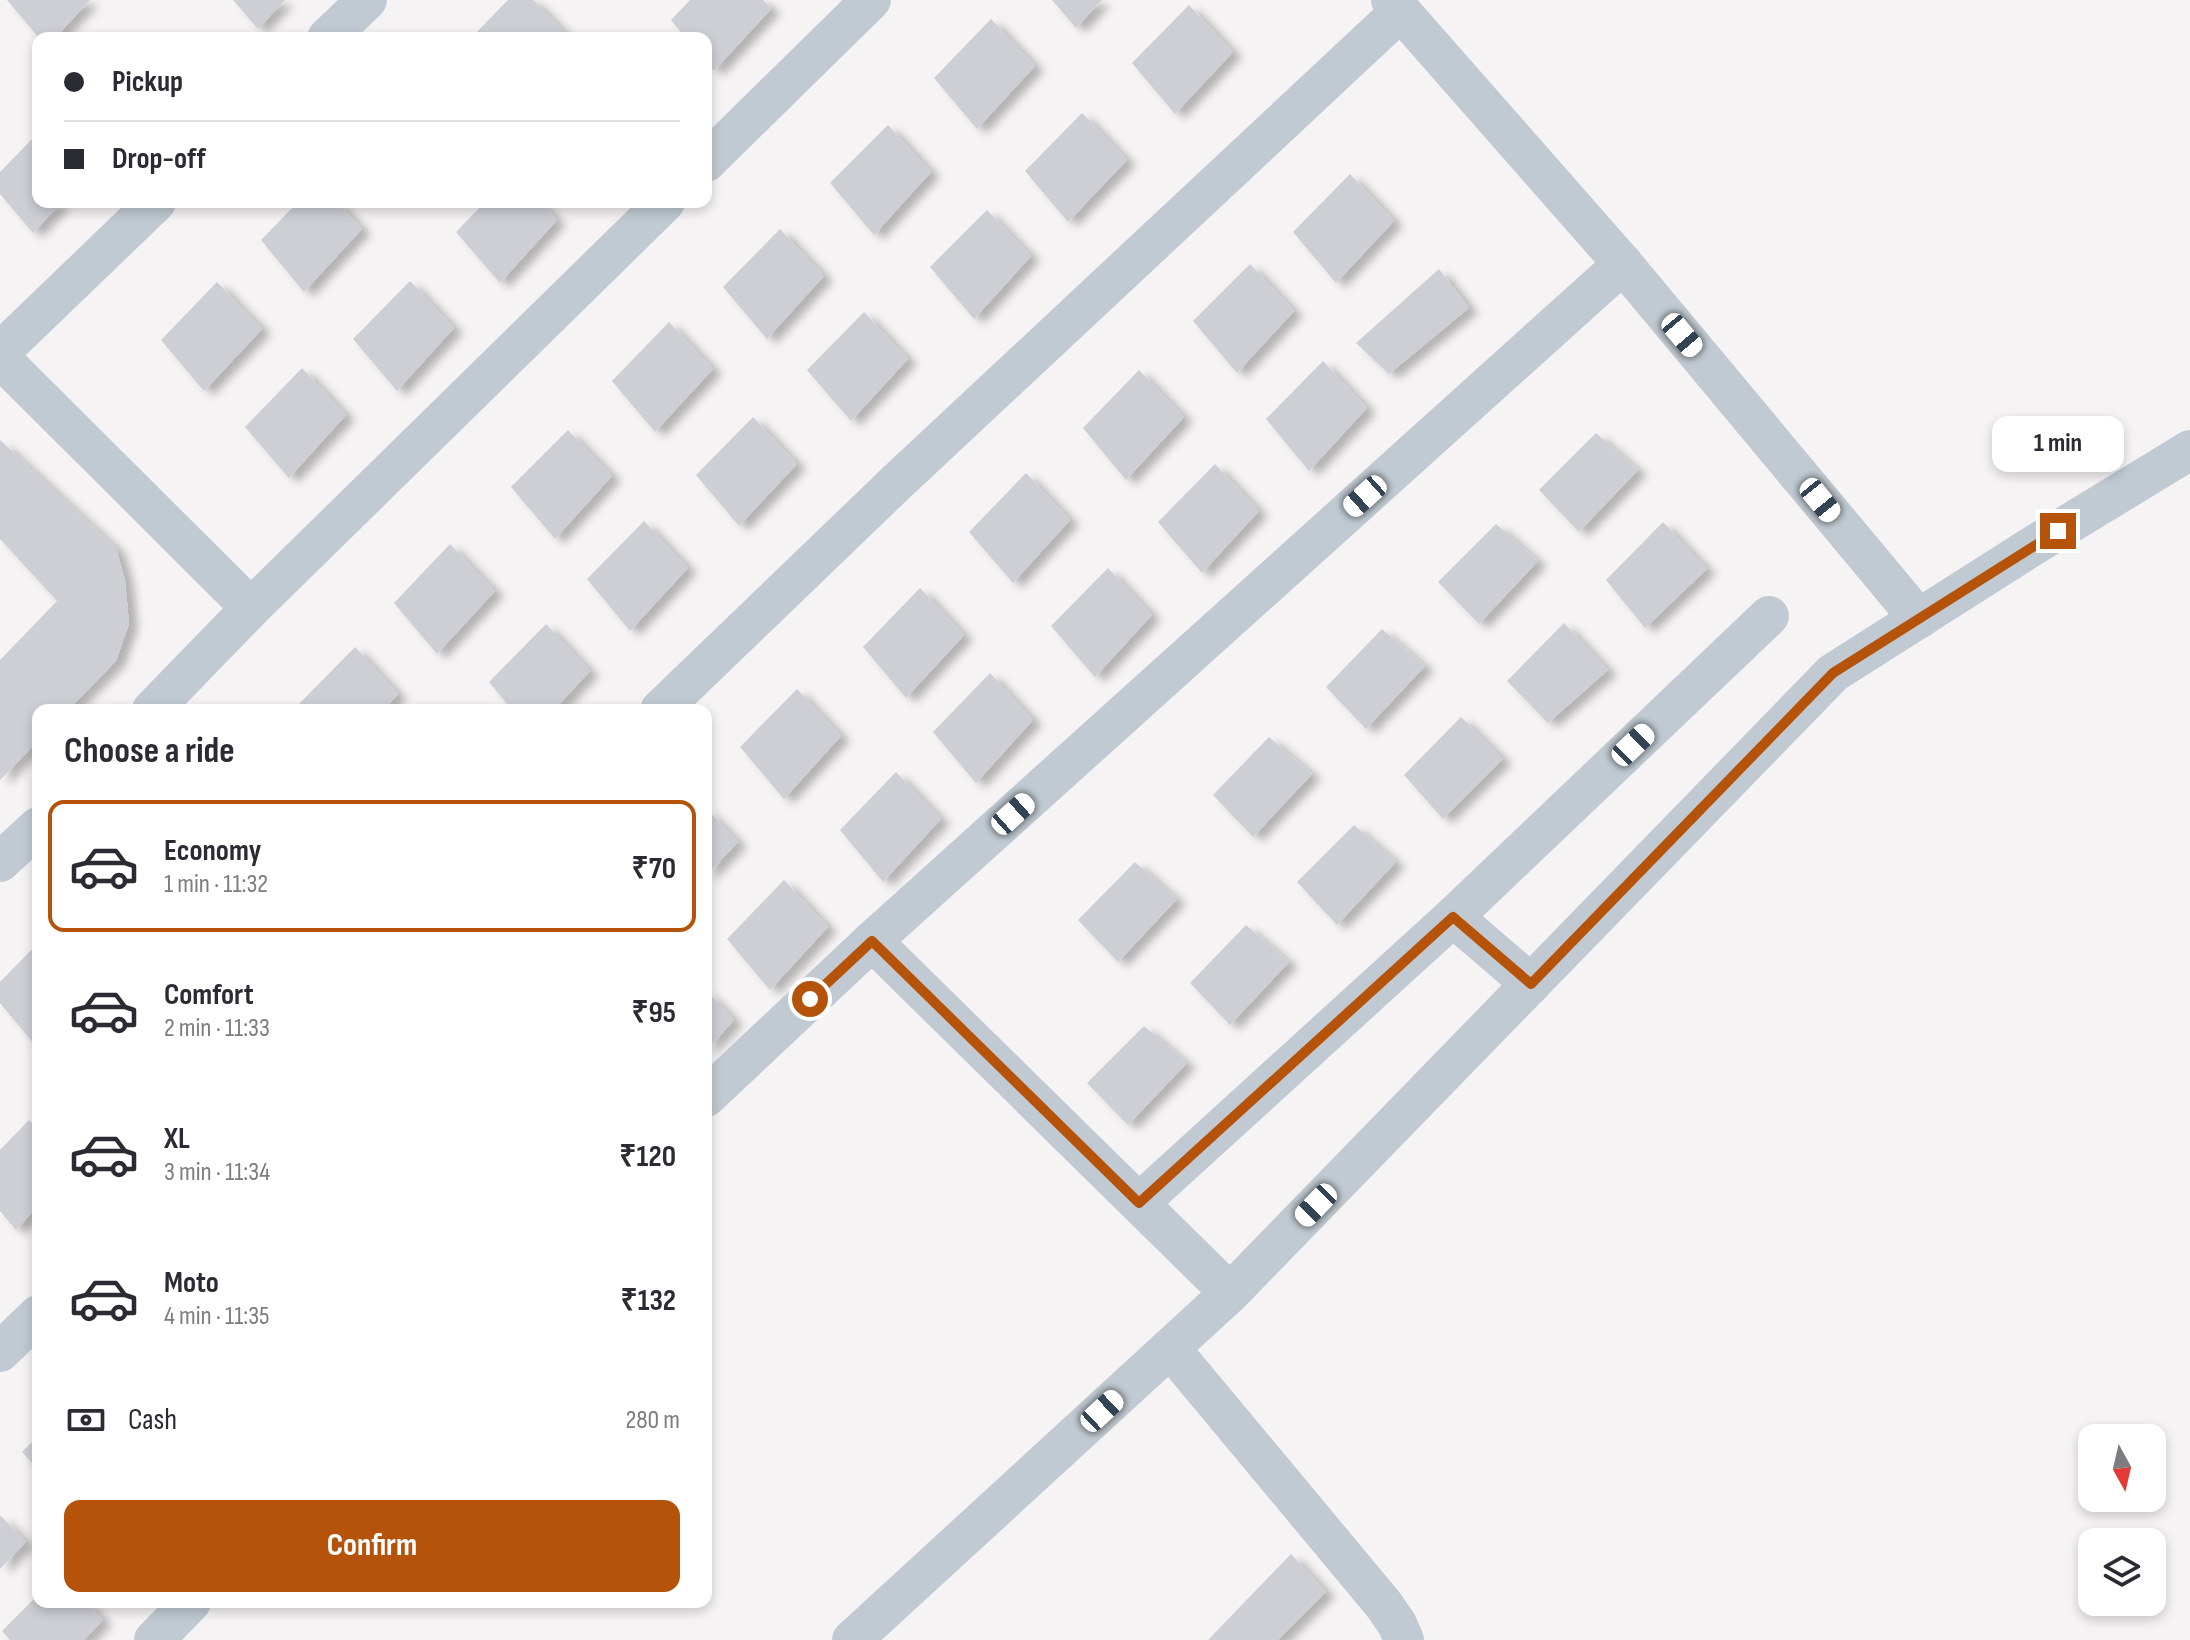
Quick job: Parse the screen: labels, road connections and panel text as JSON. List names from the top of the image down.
{
  "north": "bottom",
  "page": {
    "banner": ["Pickup", "Drop-off"],
    "bubble": "1 min",
    "heading": "Choose a ride",
    "list": [
      {
        "name": "Economy",
        "note": "1 min · 11:32",
        "value": "₹70"
      },
      {
        "name": "Comfort",
        "note": "2 min · 11:33",
        "value": "₹95"
      },
      {
        "name": "XL",
        "note": "3 min · 11:34",
        "value": "₹120"
      },
      {
        "name": "Moto",
        "note": "4 min · 11:35",
        "value": "₹132"
      }
    ],
    "pay": ["Cash", "280 m"],
    "buttons": "Confirm"
  }
}
